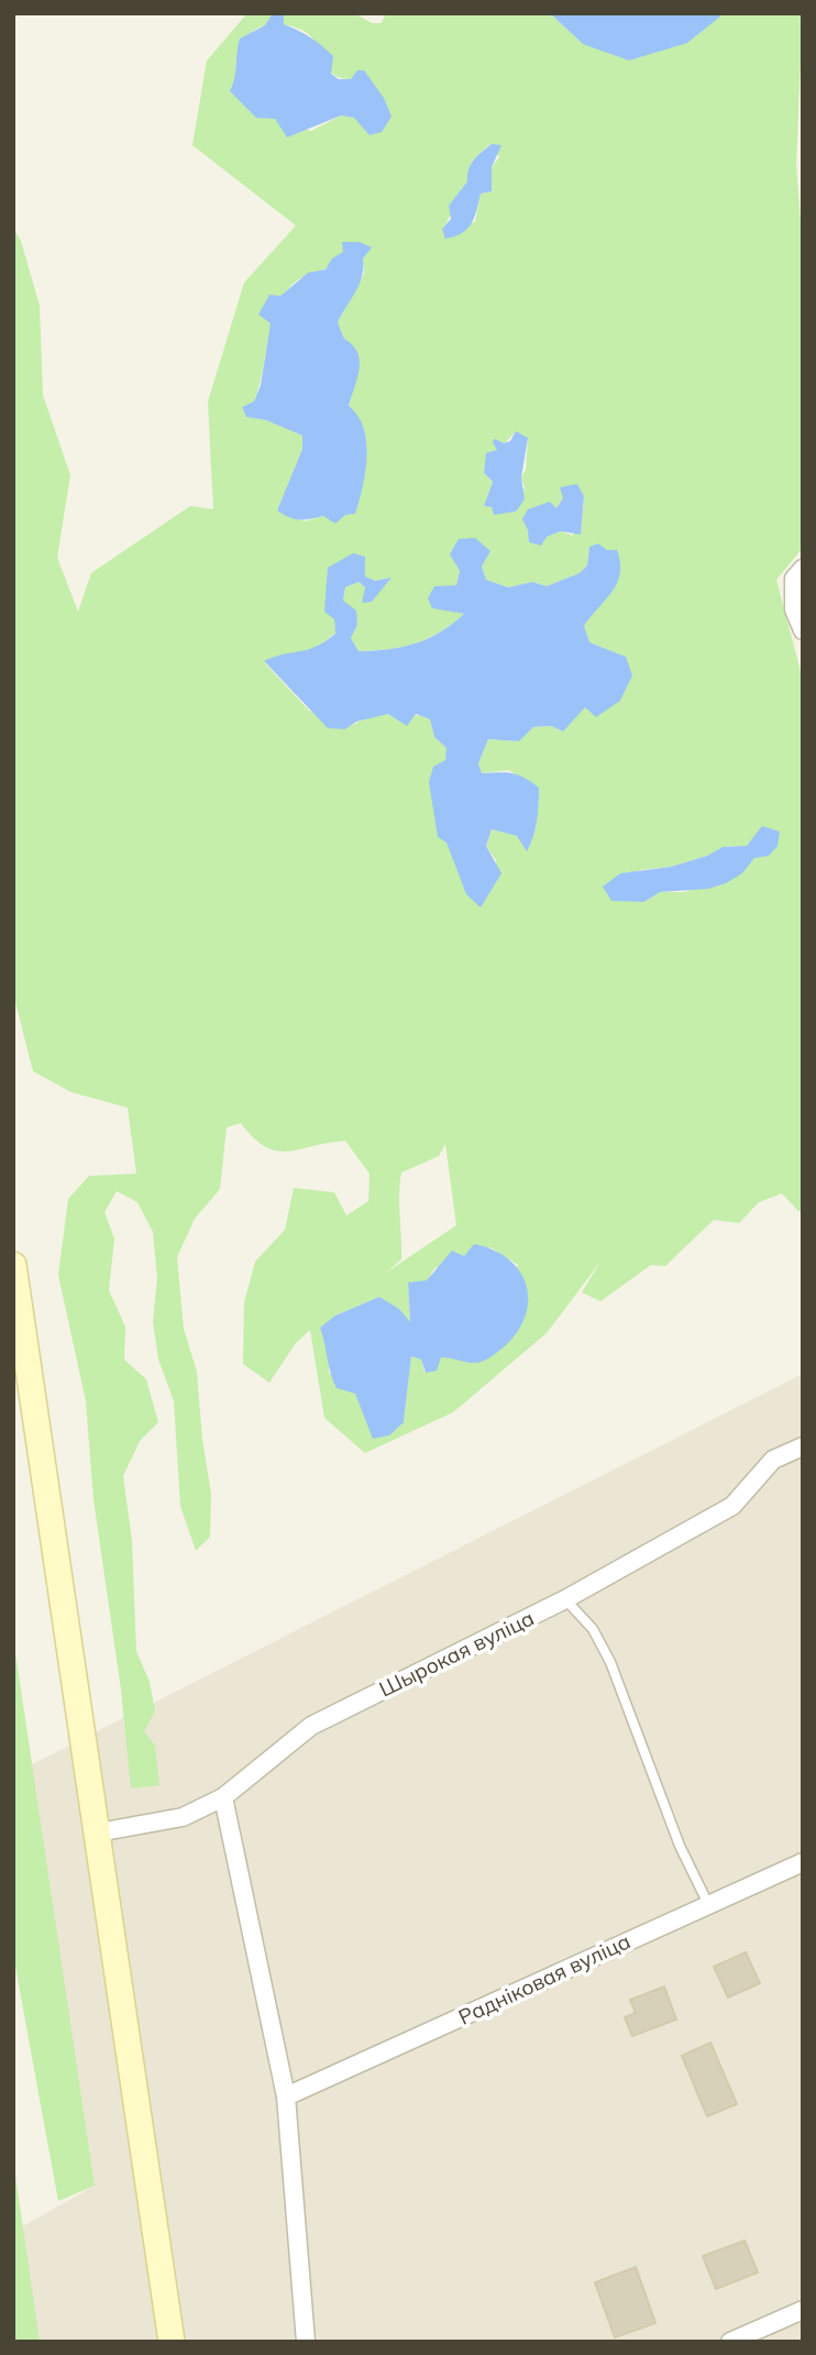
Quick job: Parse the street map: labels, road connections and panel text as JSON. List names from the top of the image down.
{
  "streets": {
    "street": ["Шырокая вуліца", "Радніковая вуліца"]
  }
}
